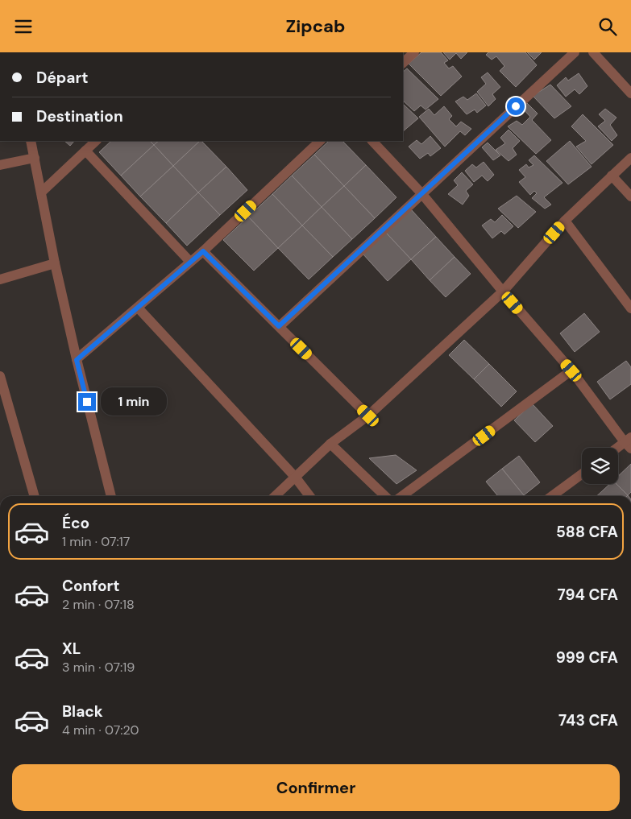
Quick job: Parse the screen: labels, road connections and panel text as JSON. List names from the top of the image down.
{
  "page": {
    "header": "Zipcab",
    "banner": ["Départ", "Destination"],
    "bubble": "1 min",
    "list": [
      {
        "name": "Éco",
        "note": "1 min · 07:17",
        "value": "588 CFA"
      },
      {
        "name": "Confort",
        "note": "2 min · 07:18",
        "value": "794 CFA"
      },
      {
        "name": "XL",
        "note": "3 min · 07:19",
        "value": "999 CFA"
      },
      {
        "name": "Black",
        "note": "4 min · 07:20",
        "value": "743 CFA"
      }
    ],
    "buttons": "Confirmer"
  }
}
